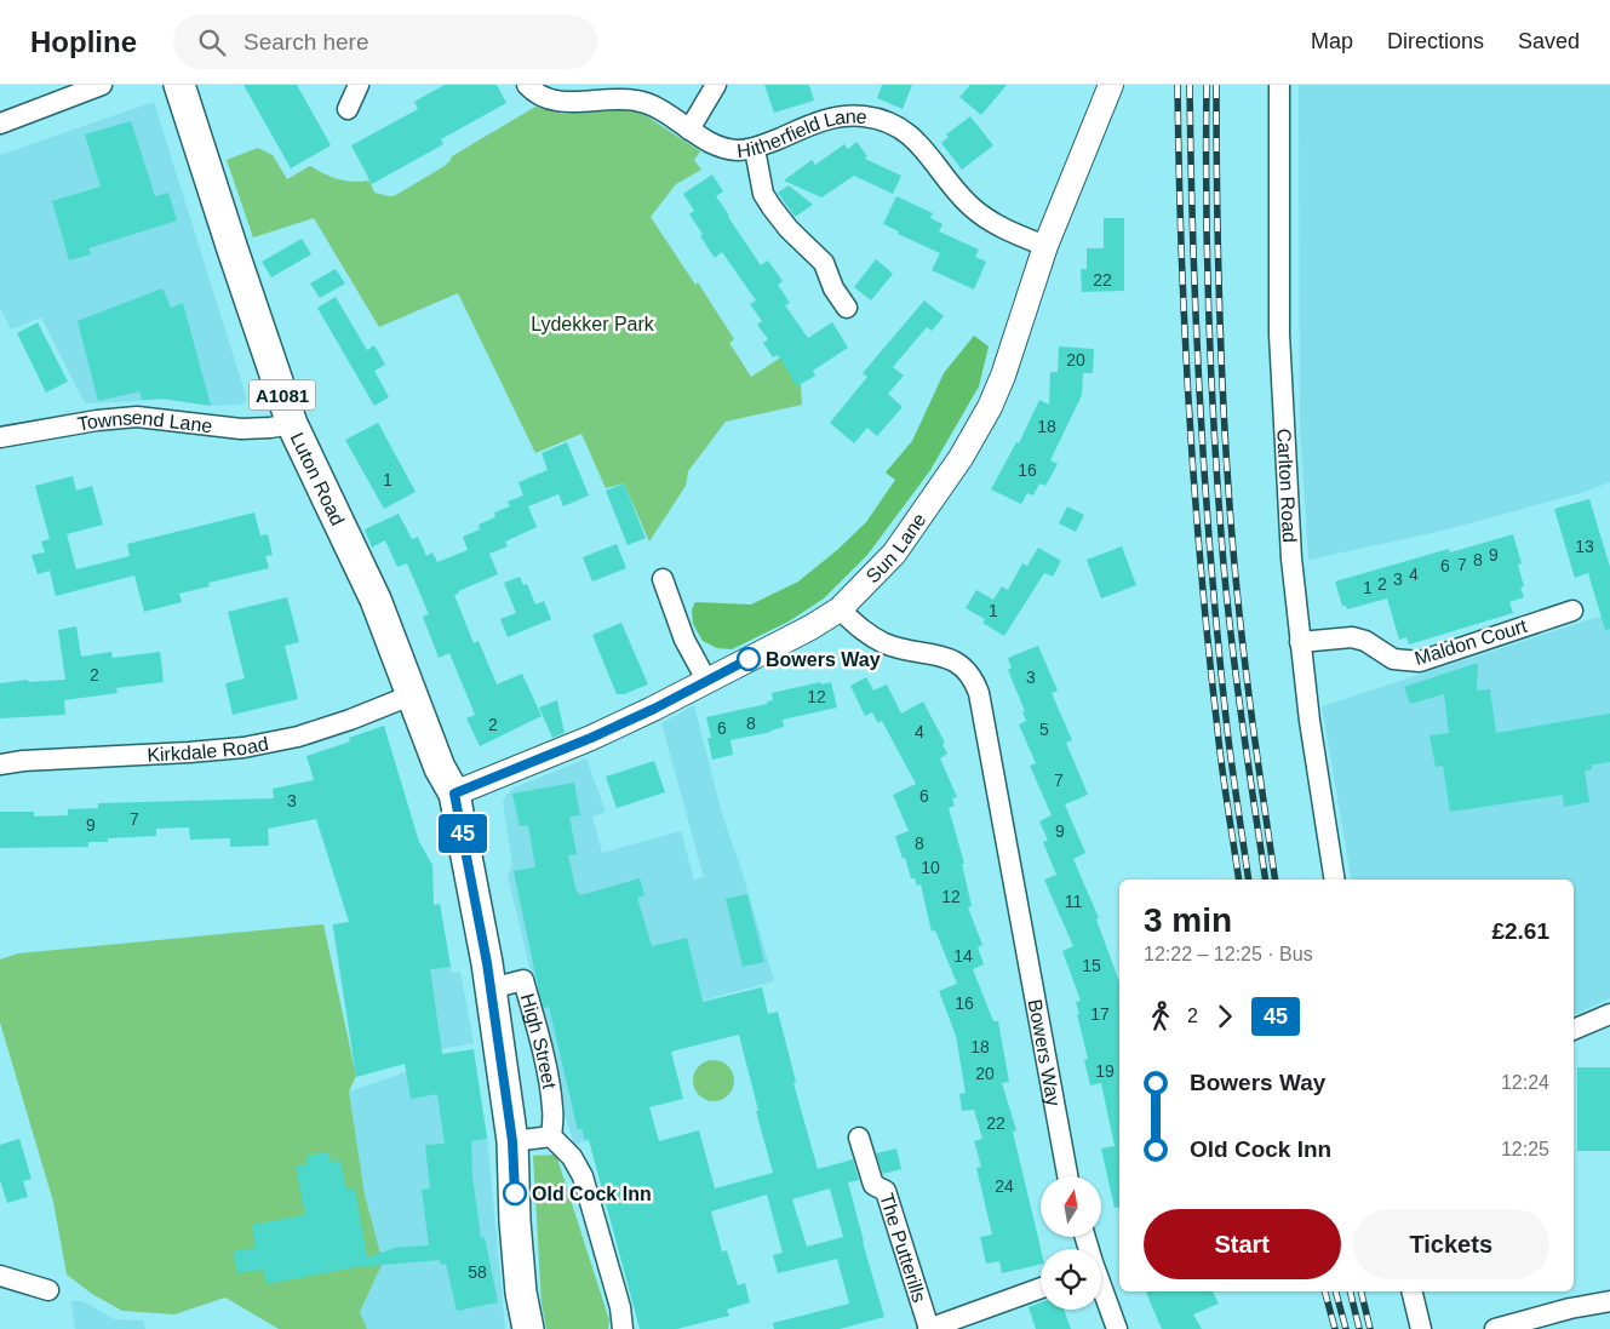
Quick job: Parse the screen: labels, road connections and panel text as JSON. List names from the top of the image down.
{
  "streets": {
    "main road": ["A1081", "Luton Road", "High Street"],
    "street": [
      "Hitherfield Lane",
      "Townsend Lane",
      "Carlton Road",
      "Sun Lane",
      "Maldon Court",
      "Kirkdale Road",
      "Bowers Way",
      "The Putterills"
    ]
  },
  "crossings": [
    ["Hitherfield Lane", "Sun Lane"],
    ["Townsend Lane", "Luton Road"],
    ["Luton Road", "Kirkdale Road"],
    ["Luton Road", "High Street"],
    ["Carlton Road", "Maldon Court"],
    ["Sun Lane", "High Street"],
    ["Sun Lane", "Bowers Way"],
    ["Kirkdale Road", "High Street"]
  ],
  "parks": ["Lydekker Park"],
  "places": ["Bowers Way", "Old Cock Inn"],
  "lines": ["bus line 45"],
  "house_numbers": [
    "22",
    "20",
    "18",
    "16",
    "1",
    "13",
    "9",
    "8",
    "7",
    "6",
    "4",
    "3",
    "2",
    "1",
    "1",
    "2",
    "3",
    "12",
    "8",
    "2",
    "6",
    "5",
    "4",
    "7",
    "6",
    "3",
    "7",
    "9",
    "9",
    "8",
    "10",
    "12",
    "11",
    "14",
    "15",
    "16",
    "17",
    "18",
    "19",
    "20",
    "22",
    "24",
    "58"
  ],
  "north": "top",
  "page": {
    "header": "Hopline",
    "search": "Search here",
    "nav": ["Map", "Directions", "Saved"],
    "on_map": "45",
    "heading": ["3 min", "12:22 – 12:25 · Bus", "£2.61"],
    "legs": ["2", "45"],
    "list": [
      {
        "name": "Bowers Way",
        "value": "12:24"
      },
      {
        "name": "Old Cock Inn",
        "value": "12:25"
      }
    ],
    "buttons": ["Start", "Tickets"]
  }
}
